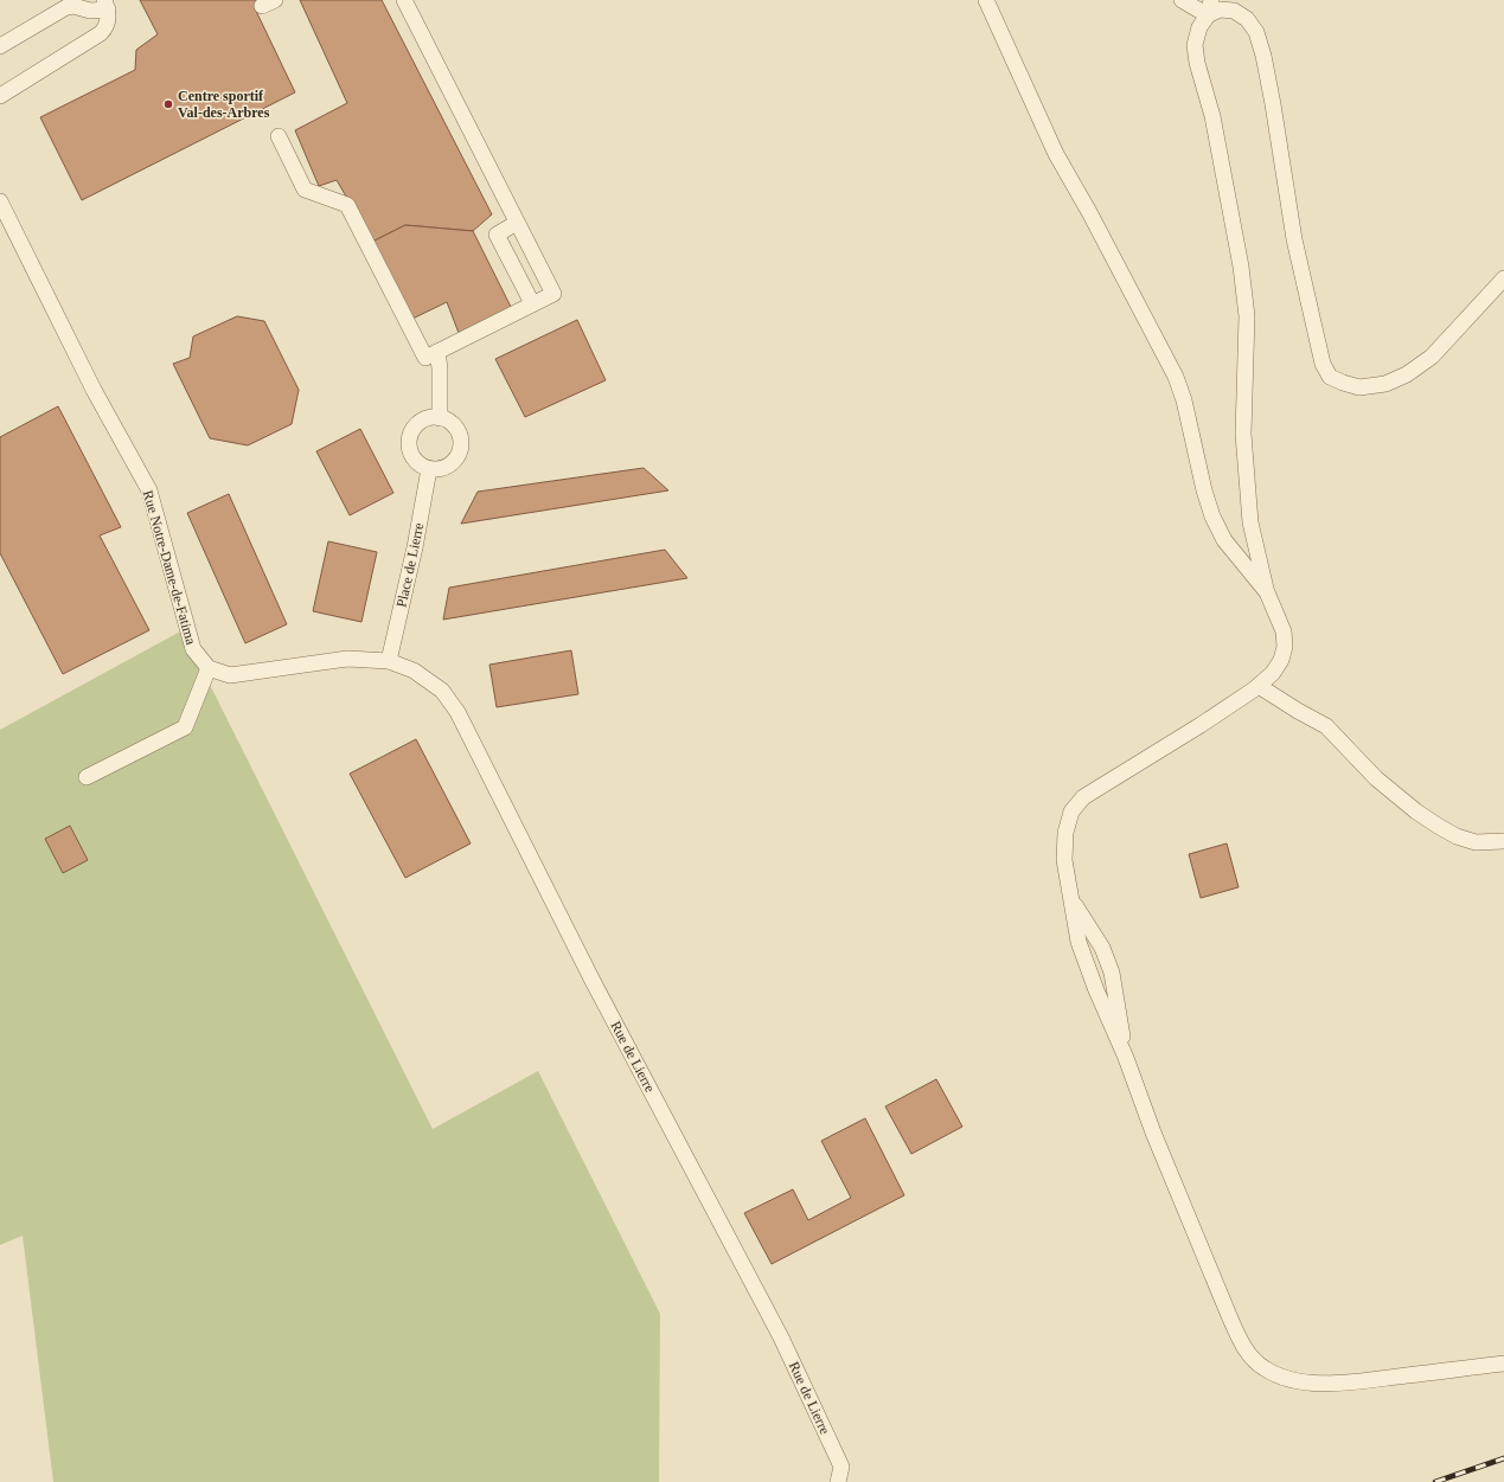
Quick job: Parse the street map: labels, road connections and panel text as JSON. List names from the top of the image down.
{
  "streets": {
    "street": ["Place de Lierre", "Rue Notre-Dame-de-Fatima", "Rue de Lierre"]
  },
  "crossings": [
    ["Place de Lierre", "Rue de Lierre"]
  ],
  "places": ["Centre sportif Val-des-Arbres"]
}
